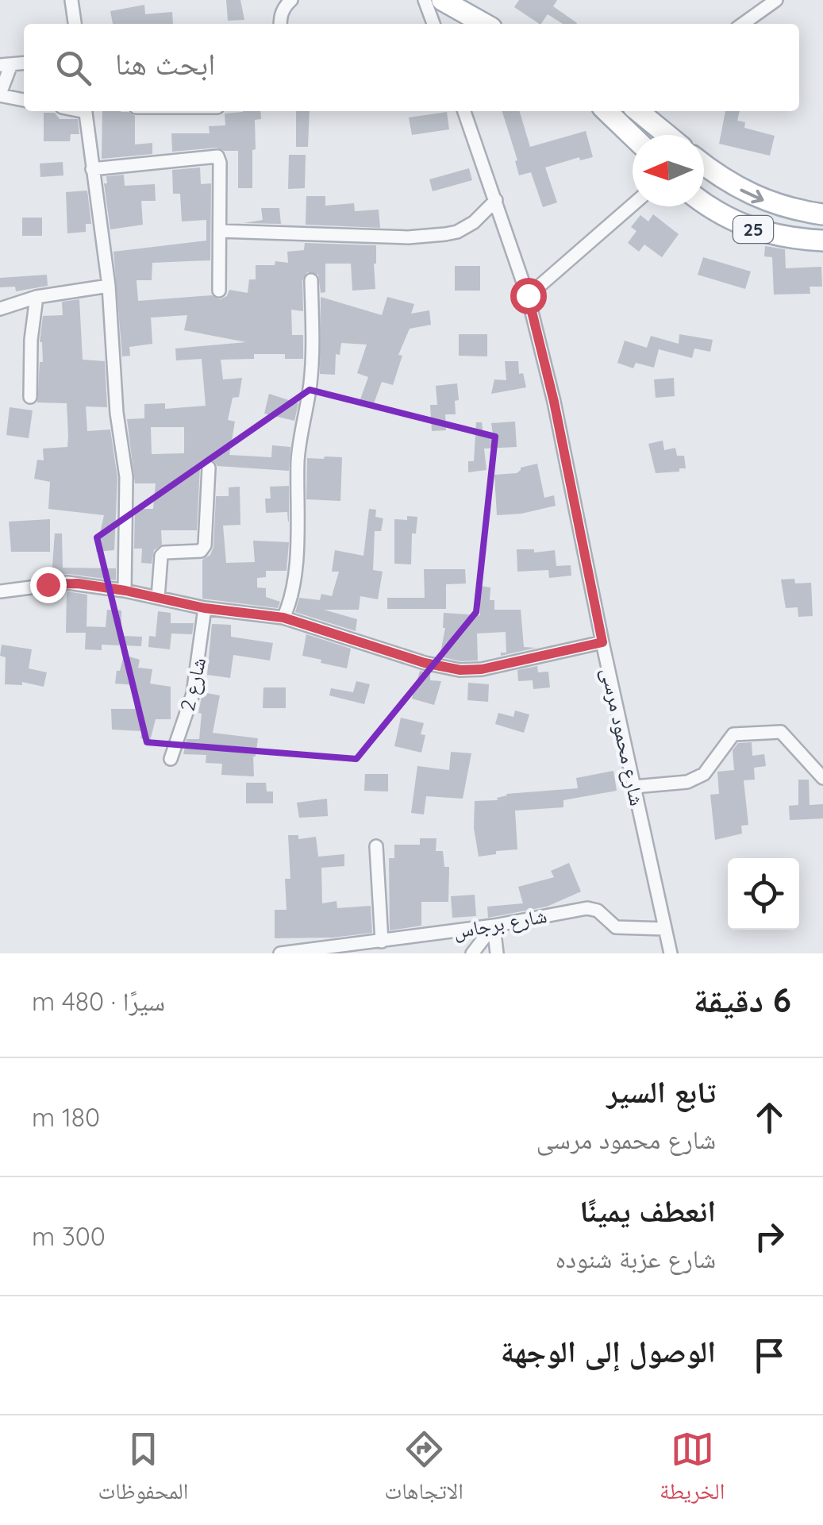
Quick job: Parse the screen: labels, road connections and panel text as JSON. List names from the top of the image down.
{
  "streets": {
    "main road": ["25"],
    "street": ["شارع 2", "شارع محمود مرسى", "شارع برجاس"]
  },
  "crossings": [
    ["شارع محمود مرسى", "شارع برجاس"]
  ],
  "north": "left",
  "page": {
    "search": "ابحث هنا",
    "heading": ["6 دقيقة", "سيرًا · 480 m"],
    "list": [
      ["تابع السير", "شارع محمود مرسى", "180 m"],
      ["انعطف يمينًا", "شارع عزبة شنوده", "300 m"],
      "الوصول إلى الوجهة"
    ],
    "nav": ["الخريطة", "الاتجاهات", "المحفوظات"]
  }
}
